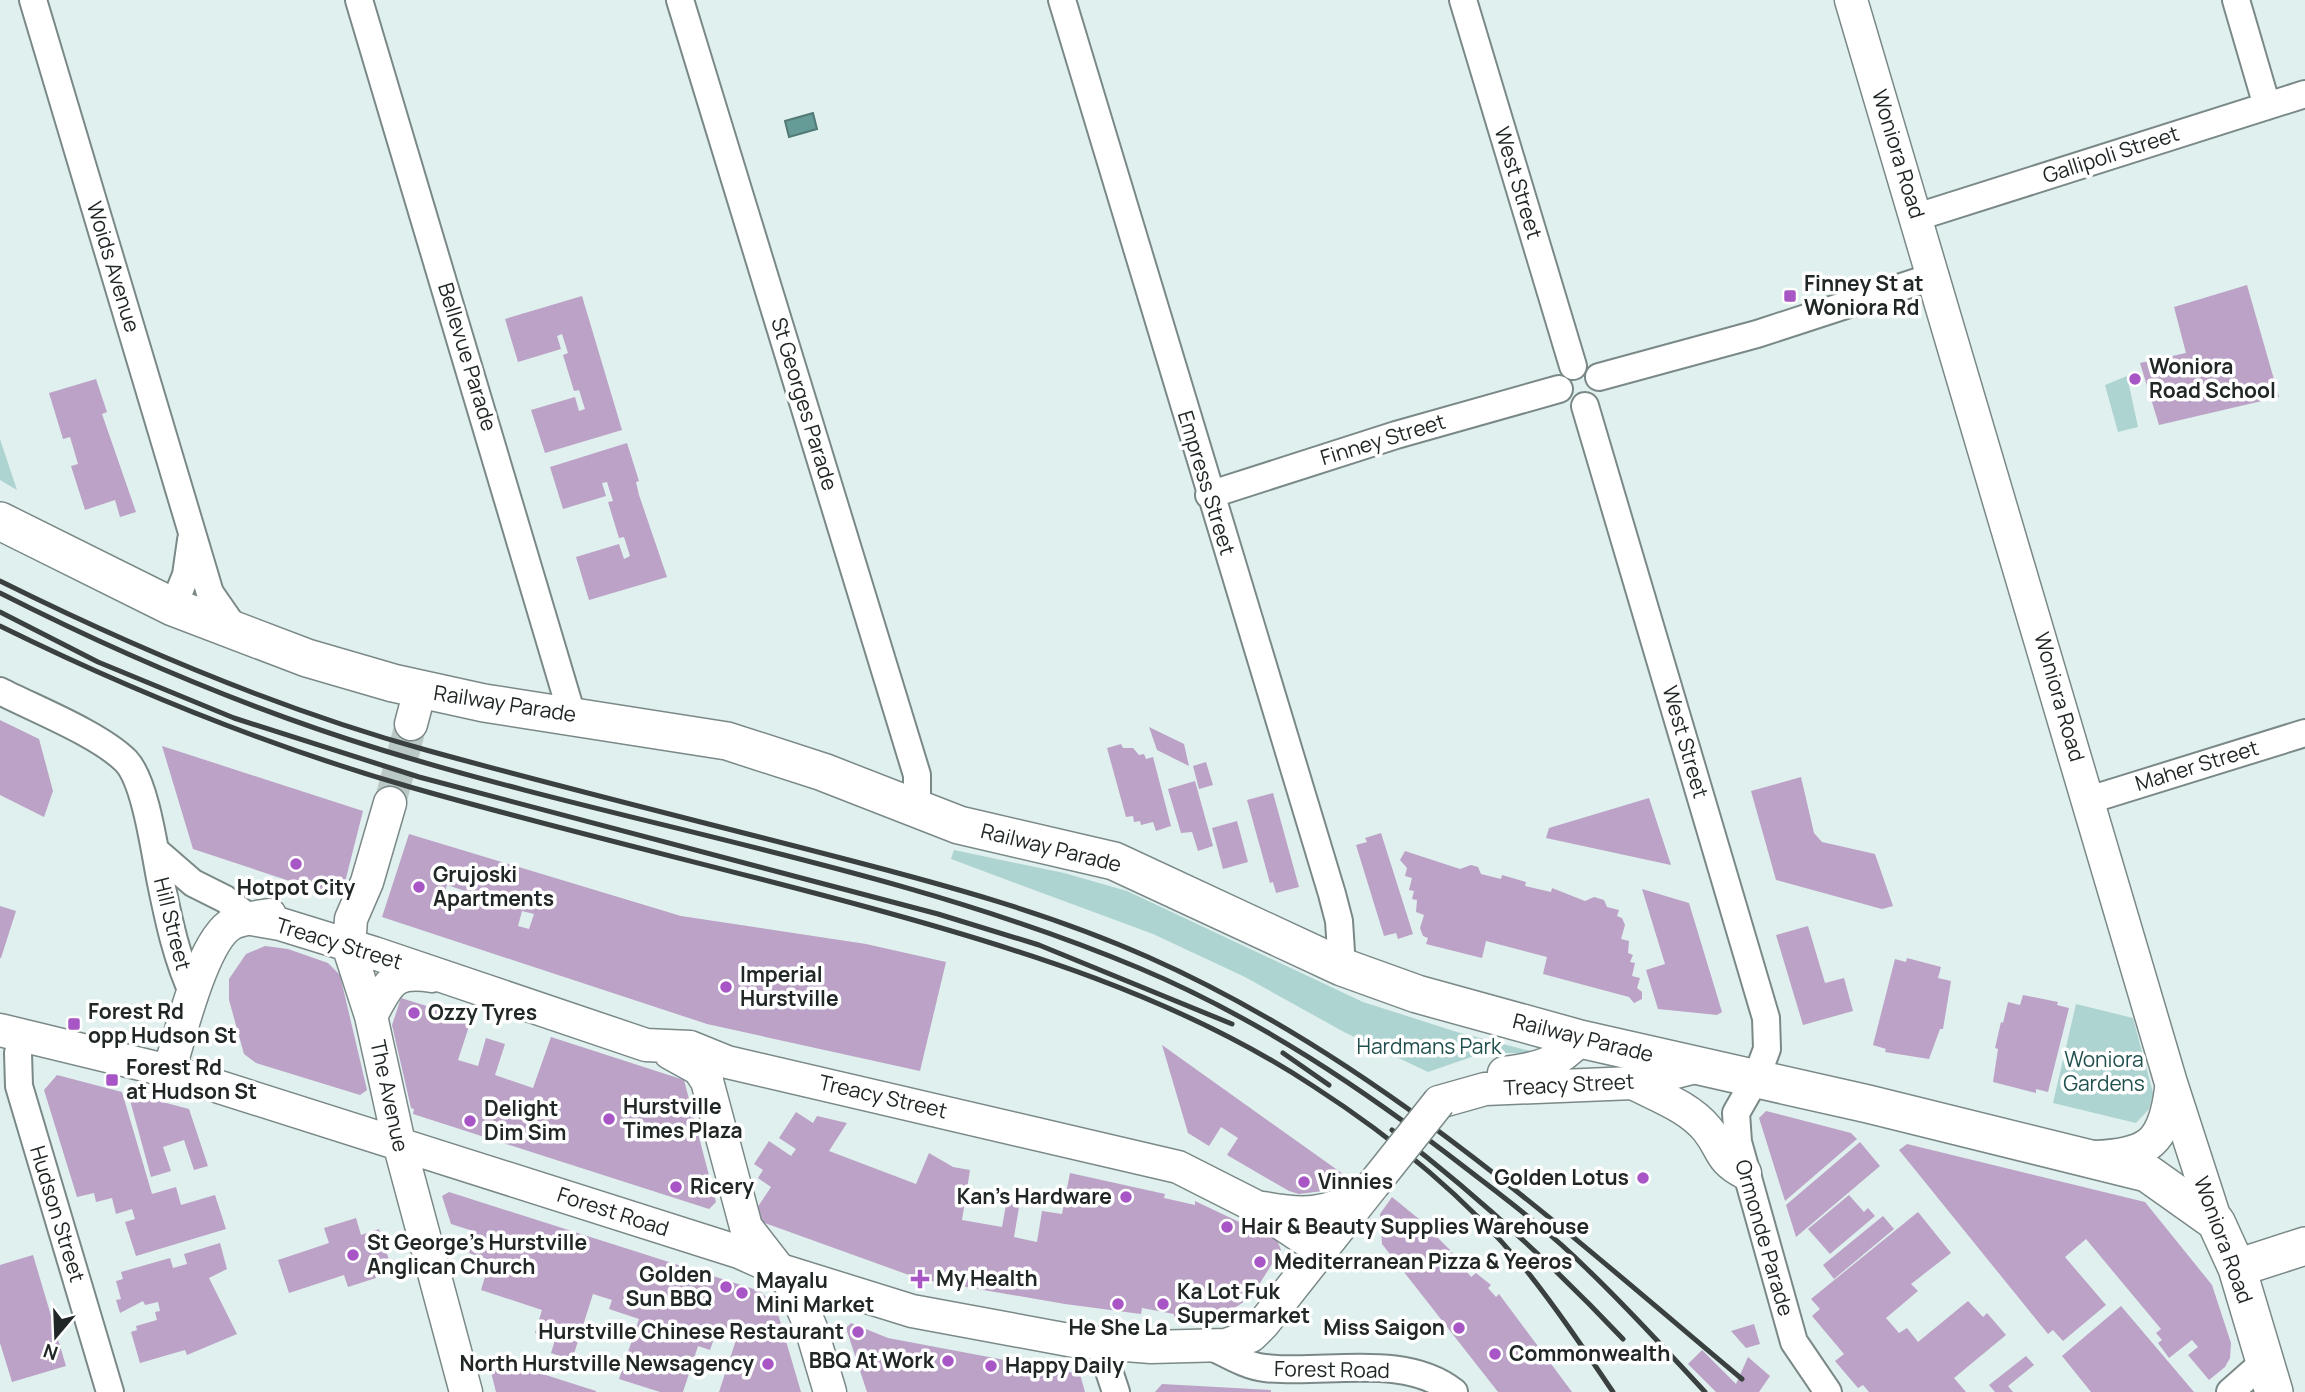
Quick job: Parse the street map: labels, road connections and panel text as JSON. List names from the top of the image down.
{
  "streets": {
    "main road": ["Woniora Road", "Railway Parade"],
    "street": [
      "Gallipoli Street",
      "West Street",
      "Woids Avenue",
      "Bellevue Parade",
      "St Georges Parade",
      "Finney Street",
      "Empress Street",
      "Maher Street",
      "Hill Street",
      "Treacy Street",
      "The Avenue",
      "Forest Road",
      "Hudson Street",
      "Ormonde Parade"
    ]
  },
  "crossings": [
    ["Woniora Road", "Gallipoli Street"],
    ["Woniora Road", "Railway Parade"],
    ["Woniora Road", "Maher Street"],
    ["West Street", "Finney Street"],
    ["West Street", "Railway Parade"],
    ["West Street", "Ormonde Parade"],
    ["Woids Avenue", "Railway Parade"],
    ["Bellevue Parade", "Railway Parade"],
    ["St Georges Parade", "Railway Parade"],
    ["Finney Street", "Empress Street"],
    ["Empress Street", "Railway Parade"],
    ["Railway Parade", "Treacy Street"],
    ["Railway Parade", "Ormonde Parade"],
    ["Hill Street", "Treacy Street"],
    ["Hill Street", "Forest Road"],
    ["Treacy Street", "The Avenue"],
    ["Treacy Street", "Forest Road"],
    ["The Avenue", "Forest Road"],
    ["Forest Road", "Hudson Street"]
  ],
  "parks": ["Hardmans Park", "Woniora Gardens"],
  "places": {
    "transit": ["Finney St at Woniora Rd", "Forest Rd opp Hudson St", "Forest Rd at Hudson St"],
    "other": [
      "Woniora Road School",
      "Hotpot City",
      "Grujoski Apartments",
      "Imperial Hurstville",
      "Ozzy Tyres",
      "Hurstville Times Plaza",
      "Delight Dim Sim",
      "Golden Lotus",
      "Vinnies",
      "Ricery",
      "Kan's Hardware",
      "Hair & Beauty Supplies Warehouse",
      "St George's Hurstville Anglican Church",
      "Mediterranean Pizza & Yeeros",
      "Golden Sun BBQ",
      "Mayalu Mini Market",
      "He She La",
      "Ka Lot Fuk Supermarket",
      "Miss Saigon",
      "Hurstville Chinese Restaurant",
      "Commonwealth",
      "BBQ At Work",
      "North Hurstville Newsagency",
      "Happy Daily"
    ],
    "health": ["My Health"]
  },
  "north": "bottom"
}
